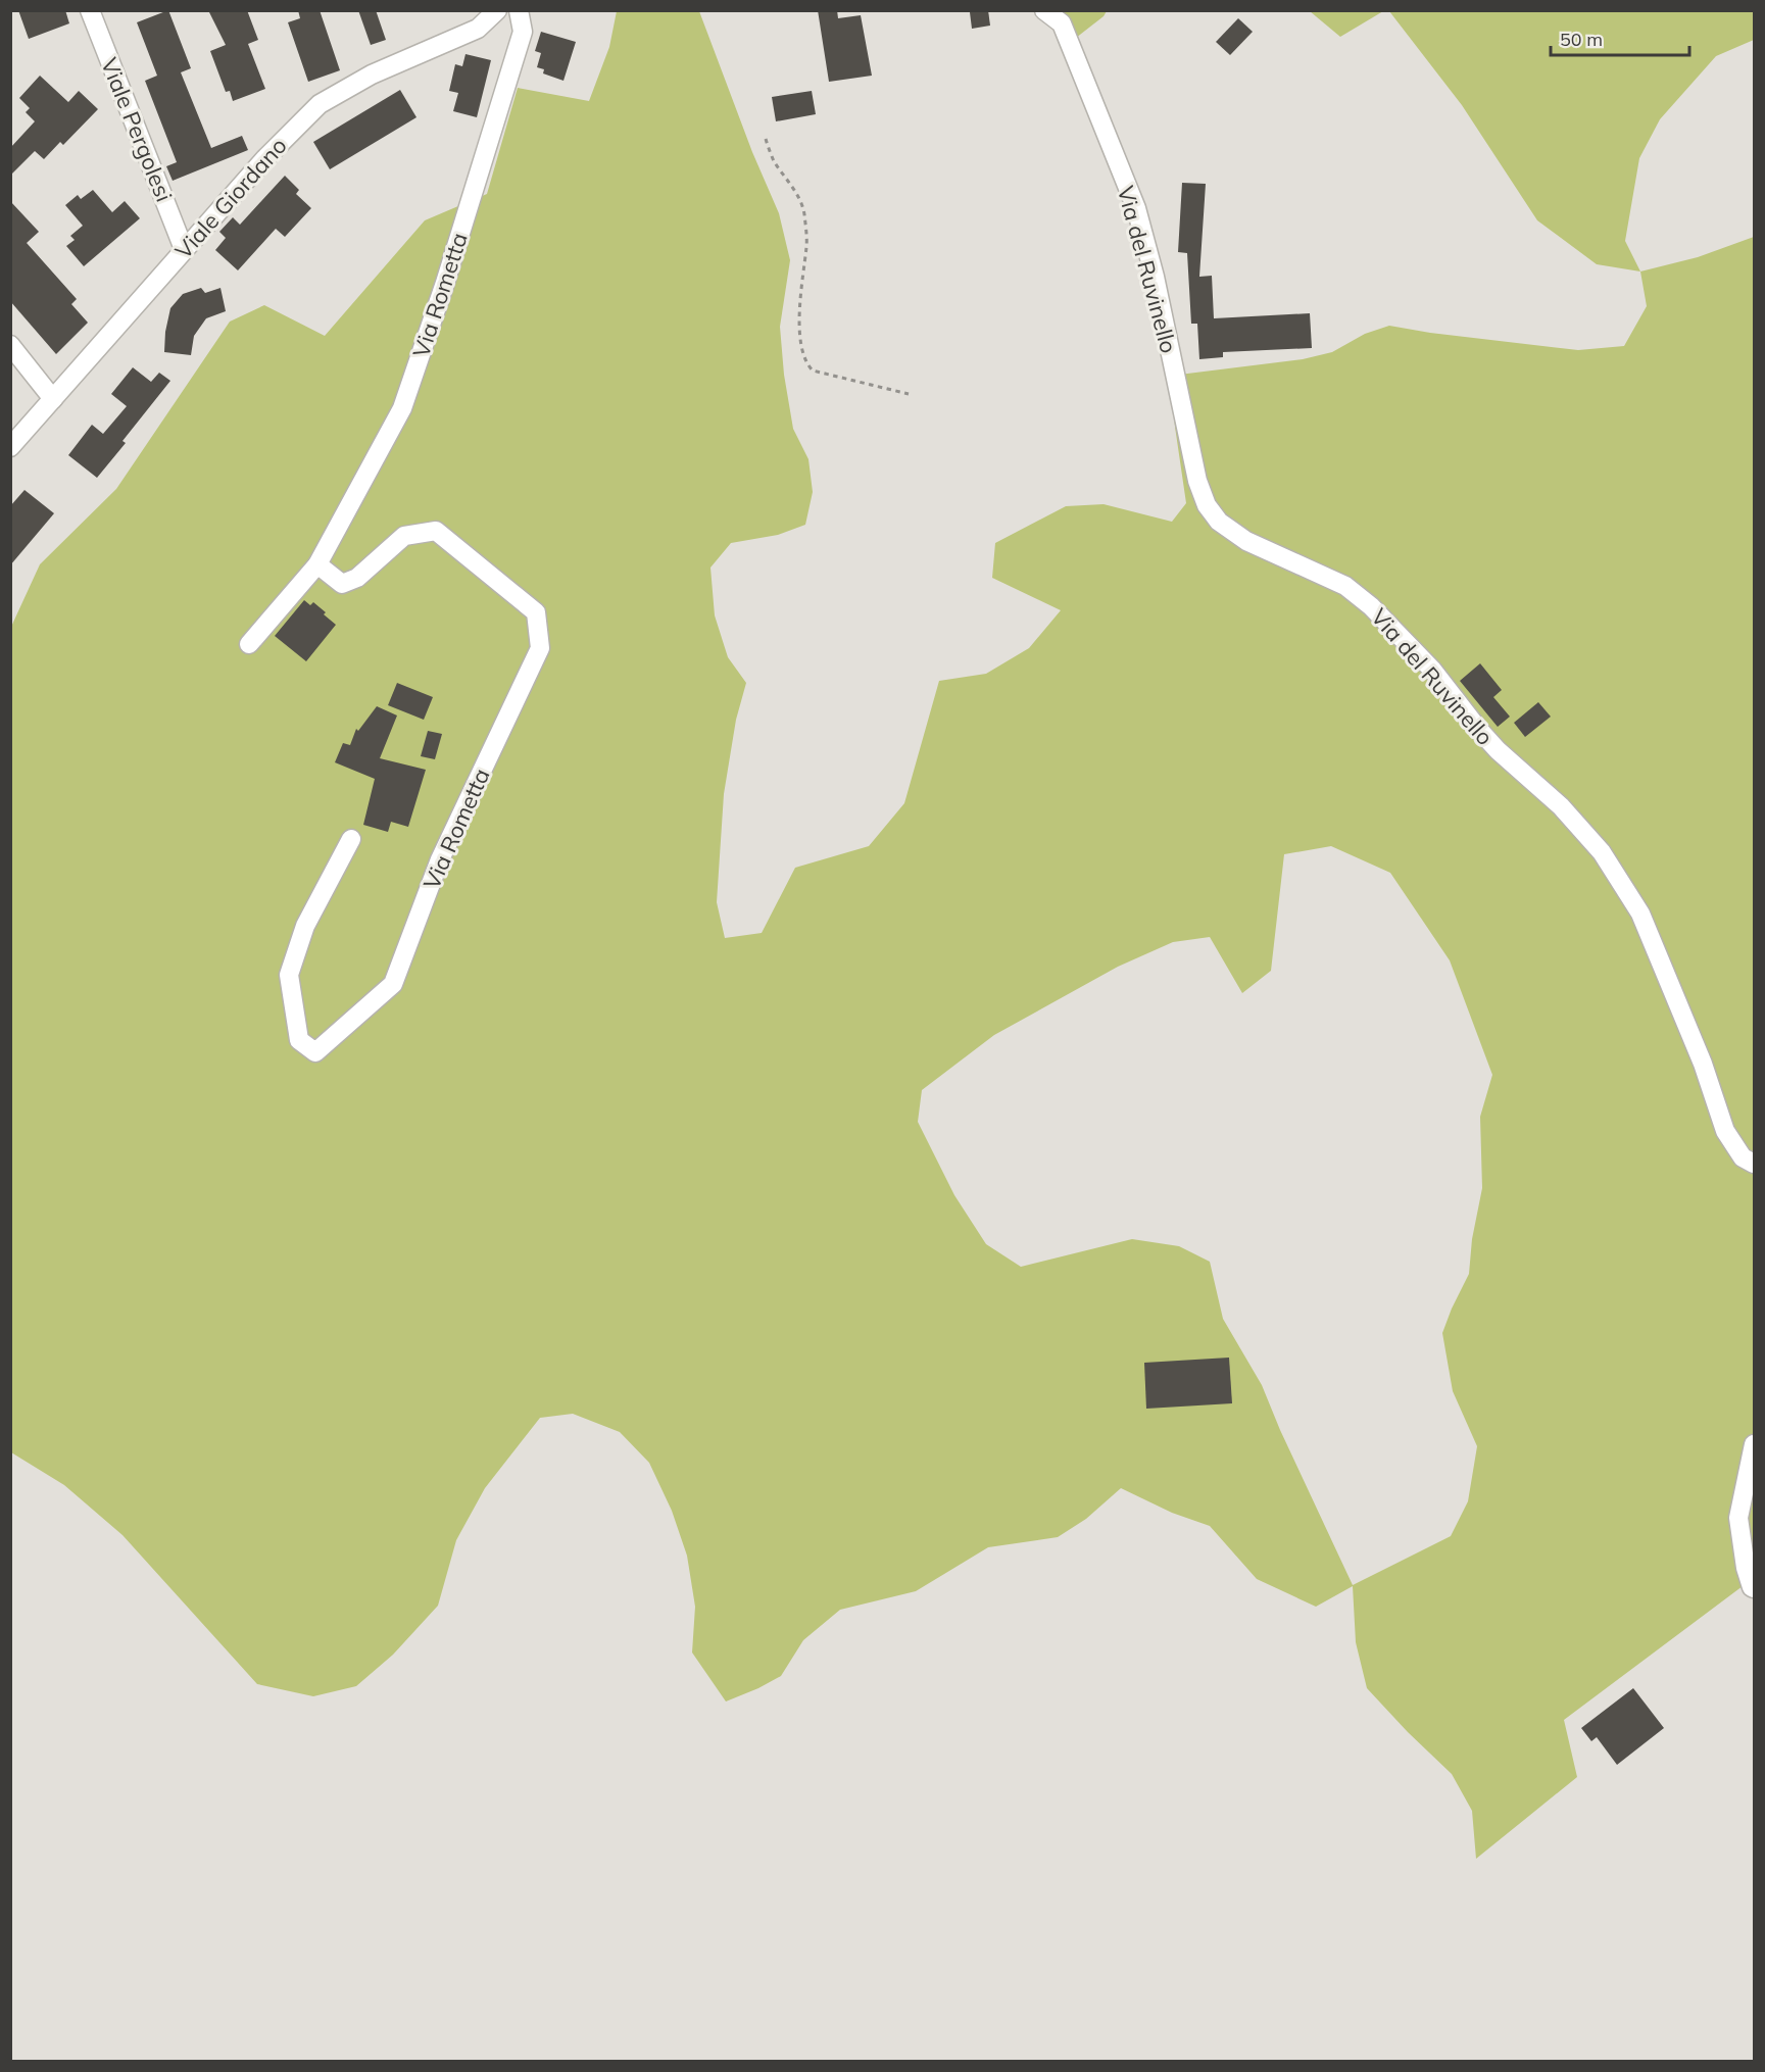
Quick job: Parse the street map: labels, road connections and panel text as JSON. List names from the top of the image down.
{
  "streets": {
    "street": [
      "Viale Pergolesi",
      "Viale Giordano",
      "Via del Ruvinello",
      "Via Rometta"
    ]
  },
  "crossings": [
    ["Viale Pergolesi", "Viale Giordano"]
  ],
  "scale_bar": "50 m"
}
